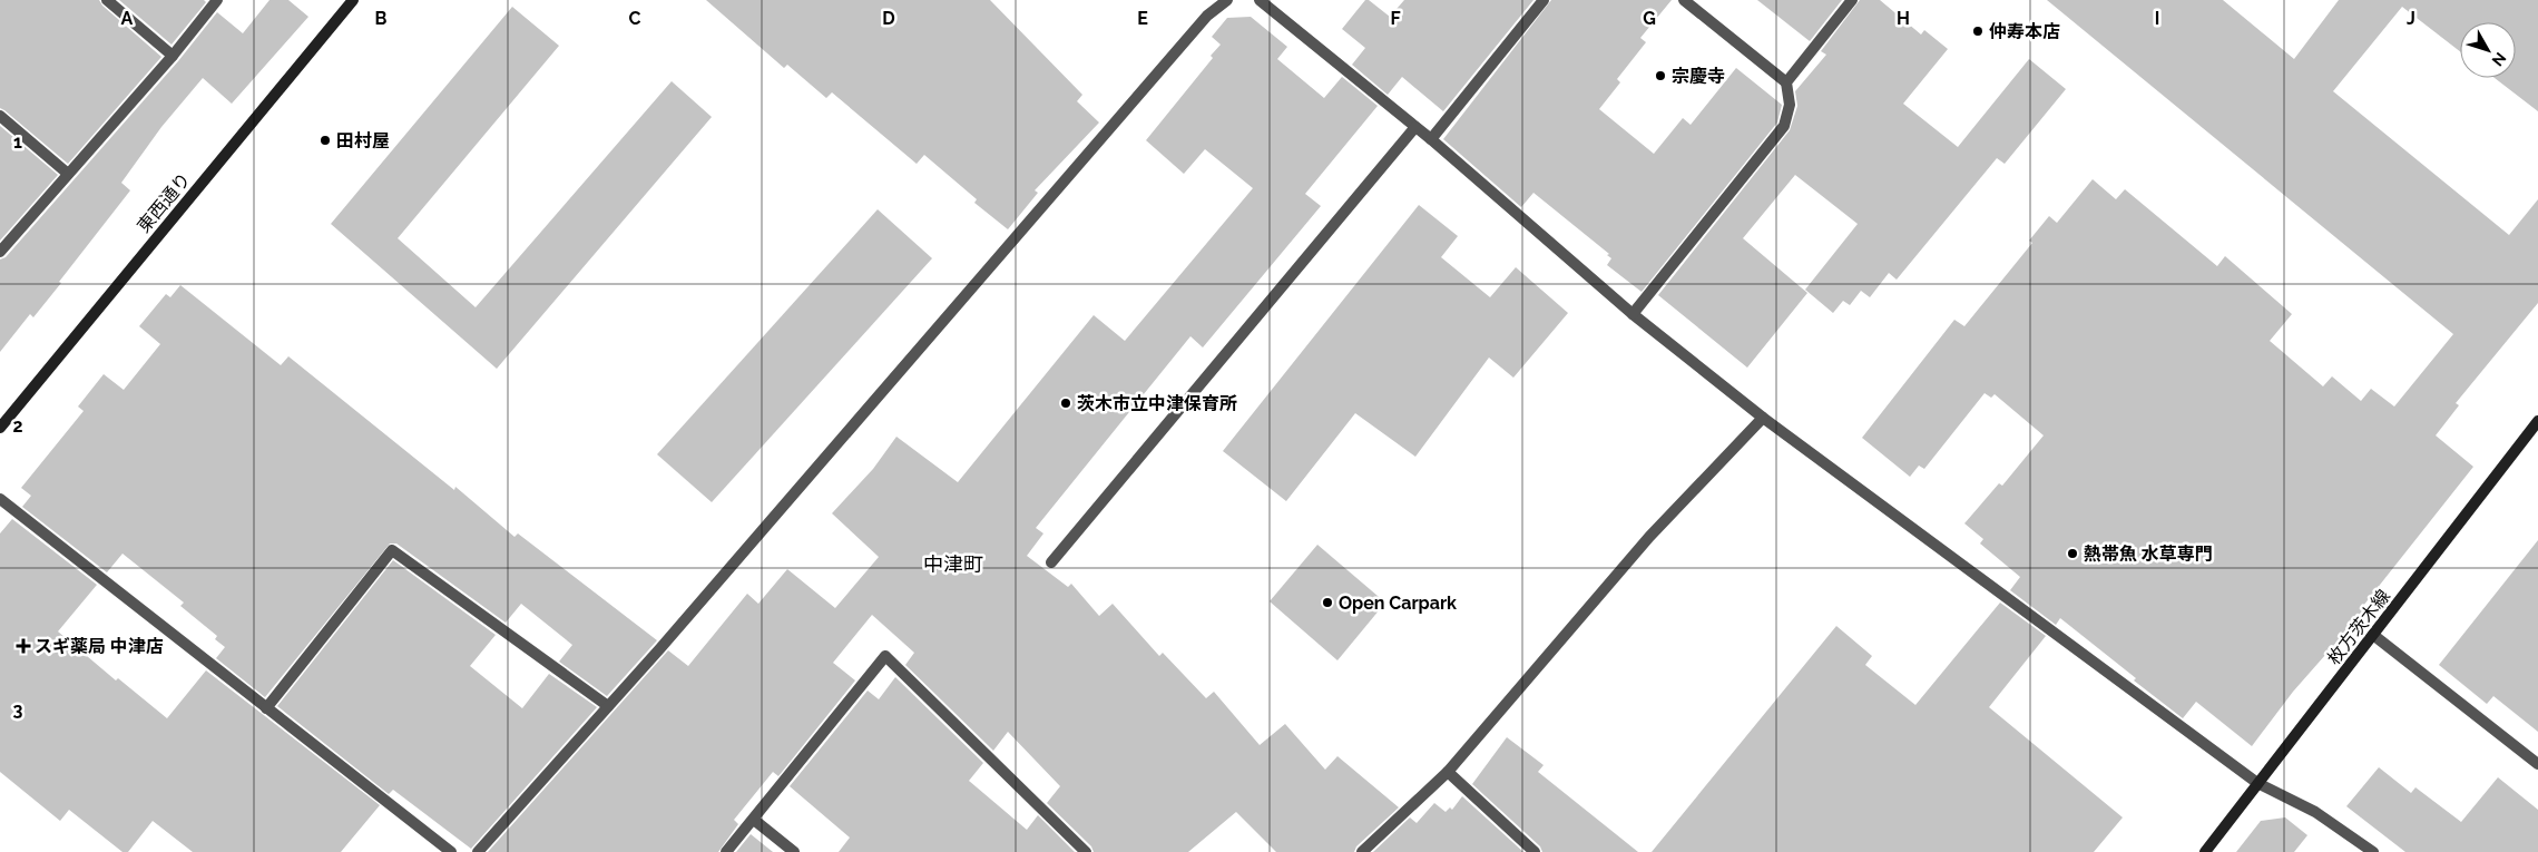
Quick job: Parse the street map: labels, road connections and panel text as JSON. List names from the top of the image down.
{
  "streets": {
    "street": ["東西通り", "枚方茨木線"]
  },
  "districts": ["中津町"],
  "places": {
    "other": [
      "仲寿本店",
      "宗慶寺",
      "田村屋",
      "茨木市立中津保育所",
      "熱帯魚 水草専門",
      "Open Carpark"
    ],
    "health": ["スギ薬局 中津店"]
  },
  "north": "bottom right",
  "grid": {
    "columns": [
      "A",
      "B",
      "C",
      "D",
      "E",
      "F",
      "G",
      "H",
      "I",
      "J"
    ],
    "rows": ["1", "2", "3"]
  }
}
